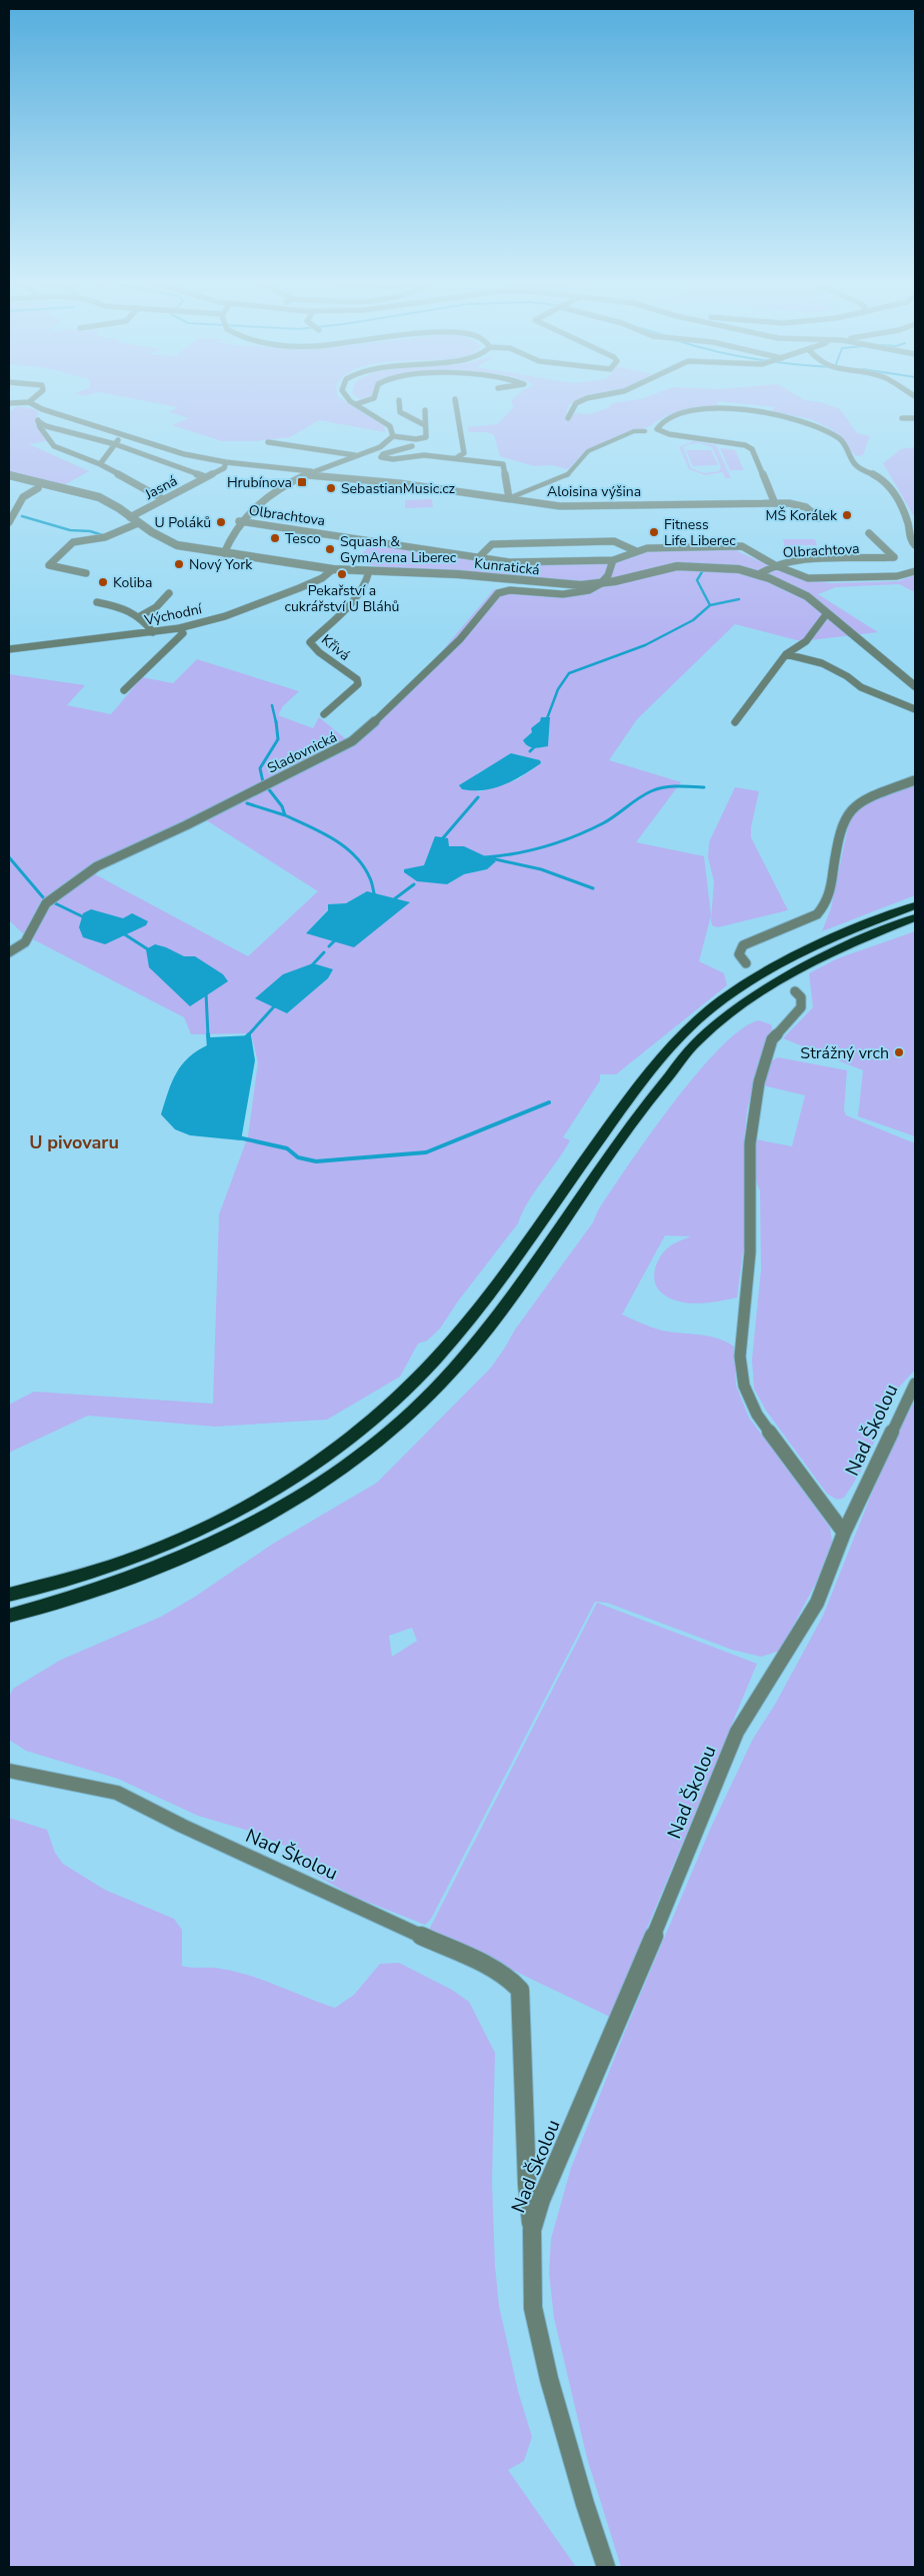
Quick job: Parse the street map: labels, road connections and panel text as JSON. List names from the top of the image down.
{
  "streets": {
    "street": [
      "Jasná",
      "Aloisina výšina",
      "Olbrachtova",
      "Kunratická",
      "Východní",
      "Křivá",
      "Sladovnická",
      "Nad Školou"
    ]
  },
  "crossings": [
    ["Jasná", "Aloisina výšina"],
    ["Jasná", "Kunratická"],
    ["Kunratická", "Východní"],
    ["Kunratická", "Křivá"],
    ["Kunratická", "Sladovnická"]
  ],
  "districts": ["U pivovaru"],
  "places": {
    "transit": ["Hrubínova"],
    "other": [
      "SebastianMusic.cz",
      "MŠ Korálek",
      "U Poláků",
      "Fitness Life Liberec",
      "Tesco",
      "Squash & GymArena Liberec",
      "Nový York",
      "Pekařství a cukrářství U Bláhů",
      "Koliba",
      "Strážný vrch"
    ]
  }
}
